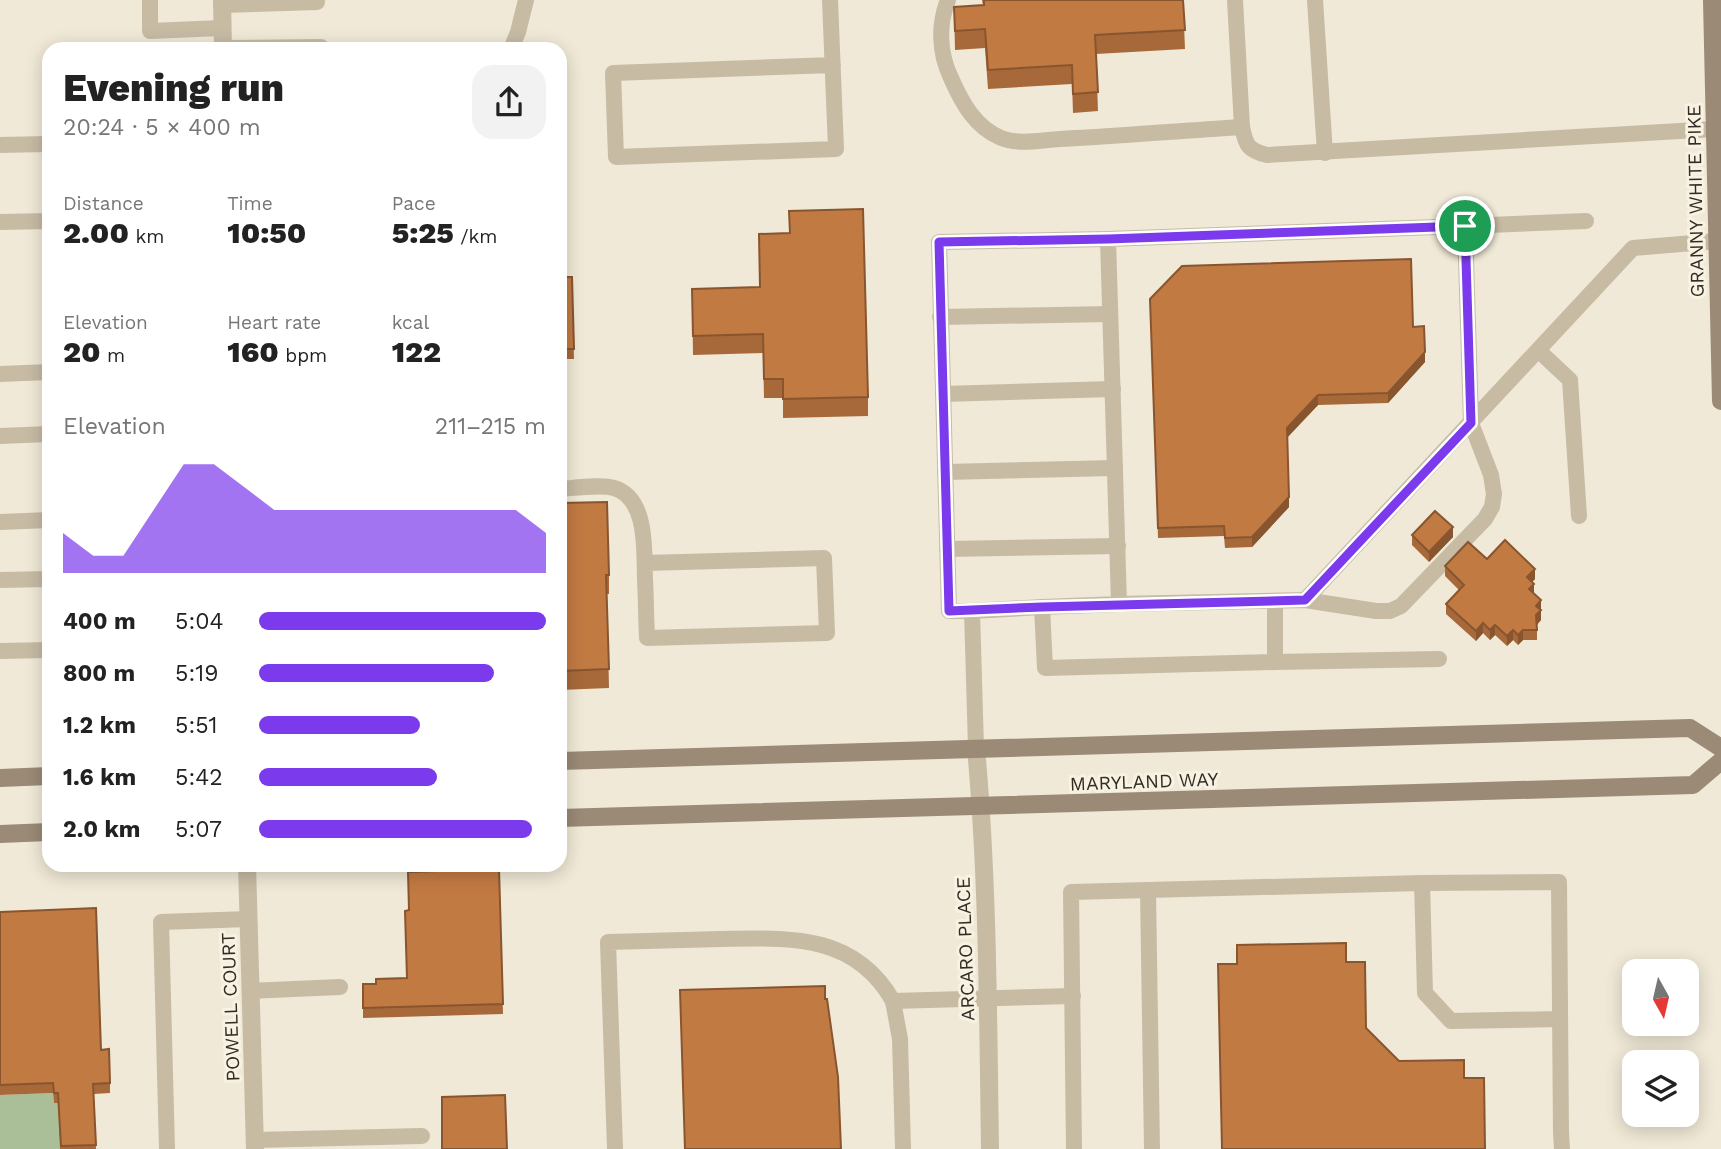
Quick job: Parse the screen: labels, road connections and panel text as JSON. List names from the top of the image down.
{
  "streets": {
    "main road": ["GRANNY WHITE PIKE", "MARYLAND WAY"],
    "street": ["ARCARO PLACE", "POWELL COURT"]
  },
  "crossings": [
    ["MARYLAND WAY", "ARCARO PLACE"]
  ],
  "north": "bottom",
  "page": {
    "heading": ["Evening run", "20:24 · 5 × 400 m"],
    "stats": [
      ["Distance", "2.00 km"],
      ["Time", "10:50"],
      ["Pace", "5:25 /km"],
      ["Elevation", "20 m"],
      ["Heart rate", "160 bpm"],
      ["kcal", "122"]
    ],
    "chart": ["Elevation", "211–215 m"],
    "list": [
      {
        "name": "400 m",
        "note": "5:04"
      },
      {
        "name": "800 m",
        "note": "5:19"
      },
      {
        "name": "1.2 km",
        "note": "5:51"
      },
      {
        "name": "1.6 km",
        "note": "5:42"
      },
      {
        "name": "2.0 km",
        "note": "5:07"
      }
    ]
  }
}
